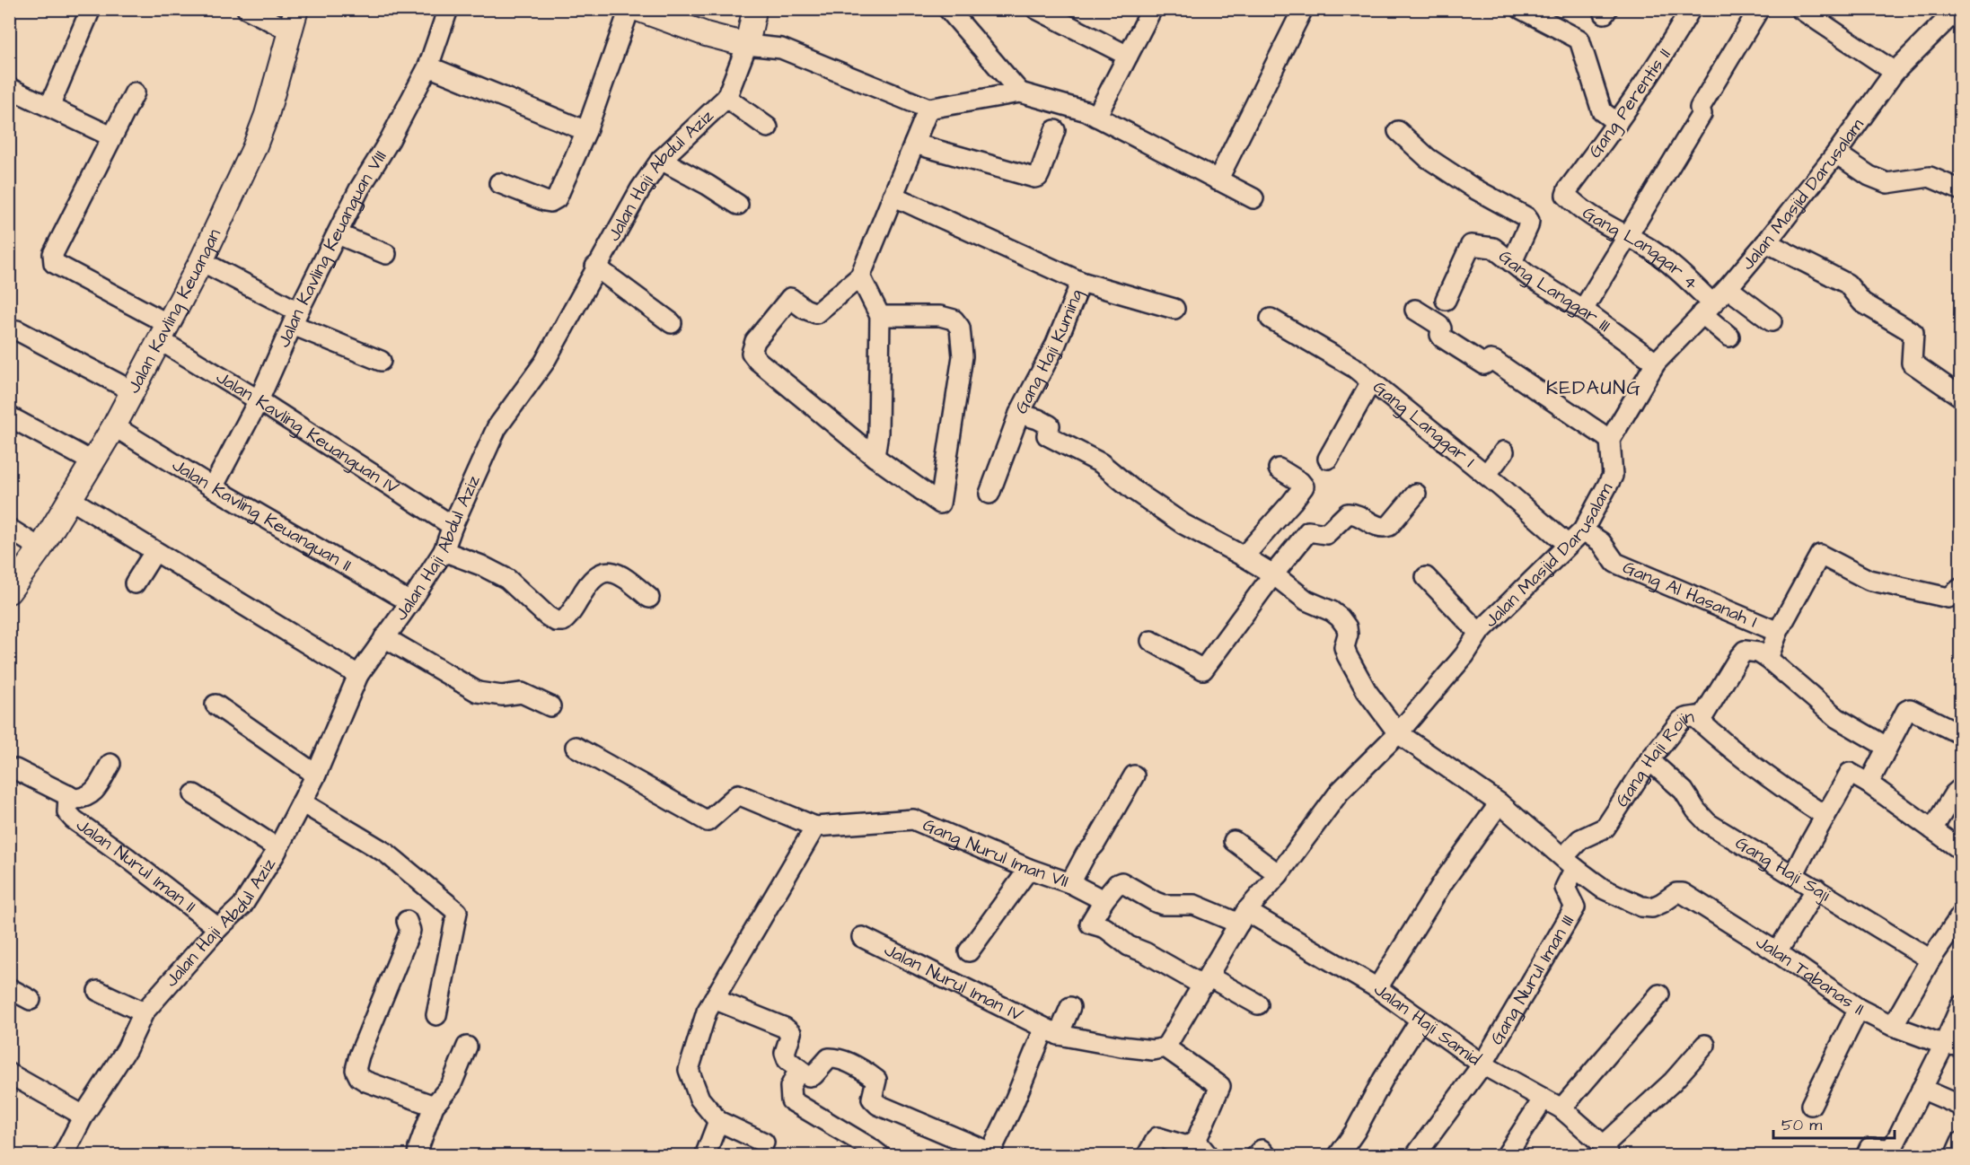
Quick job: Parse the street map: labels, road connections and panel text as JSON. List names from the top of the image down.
{
  "streets": {
    "street": [
      "Gang Perentis II",
      "Jalan Haji Abdul Aziz",
      "Jalan Masjid Darusalam",
      "Gang Langgar 4",
      "Jalan Kavling Keuanguan VIII",
      "Gang Langgar III",
      "Jalan Kavling Keuangan",
      "Gang Haji Kuming",
      "Gang Langgar I",
      "Jalan Kavling Keuanguan IV",
      "Jalan Kavling Keuanguan II",
      "Gang Al Hasanah I",
      "Gang Haji Rojin",
      "Gang Nurul Iman VII",
      "Jalan Nurul Iman II",
      "Gang Haji Saji",
      "Jalan Tabanas II",
      "Gang Nurul Iman III",
      "Jalan Nurul Iman IV",
      "Jalan Haji Samid"
    ]
  },
  "crossings": [
    ["Gang Perentis II", "Gang Langgar 4"],
    ["Jalan Haji Abdul Aziz", "Jalan Kavling Keuanguan IV"],
    ["Jalan Haji Abdul Aziz", "Jalan Kavling Keuanguan II"],
    ["Jalan Haji Abdul Aziz", "Jalan Nurul Iman II"],
    ["Jalan Masjid Darusalam", "Gang Langgar 4"],
    ["Jalan Masjid Darusalam", "Gang Langgar III"],
    ["Jalan Masjid Darusalam", "Gang Langgar I"],
    ["Jalan Masjid Darusalam", "Gang Al Hasanah I"],
    ["Jalan Masjid Darusalam", "Jalan Nurul Iman IV"],
    ["Jalan Masjid Darusalam", "Jalan Haji Samid"],
    ["Jalan Kavling Keuanguan VIII", "Jalan Kavling Keuanguan IV"],
    ["Jalan Kavling Keuanguan VIII", "Jalan Kavling Keuanguan II"],
    ["Jalan Kavling Keuangan", "Jalan Kavling Keuanguan IV"],
    ["Jalan Kavling Keuangan", "Jalan Kavling Keuanguan II"],
    ["Gang Haji Rojin", "Gang Haji Saji"],
    ["Gang Haji Rojin", "Jalan Tabanas II"],
    ["Gang Haji Rojin", "Gang Nurul Iman III"],
    ["Jalan Tabanas II", "Gang Nurul Iman III"],
    ["Gang Nurul Iman III", "Jalan Haji Samid"]
  ],
  "districts": ["KEDAUNG"],
  "scale_bar": "50 m"
}
